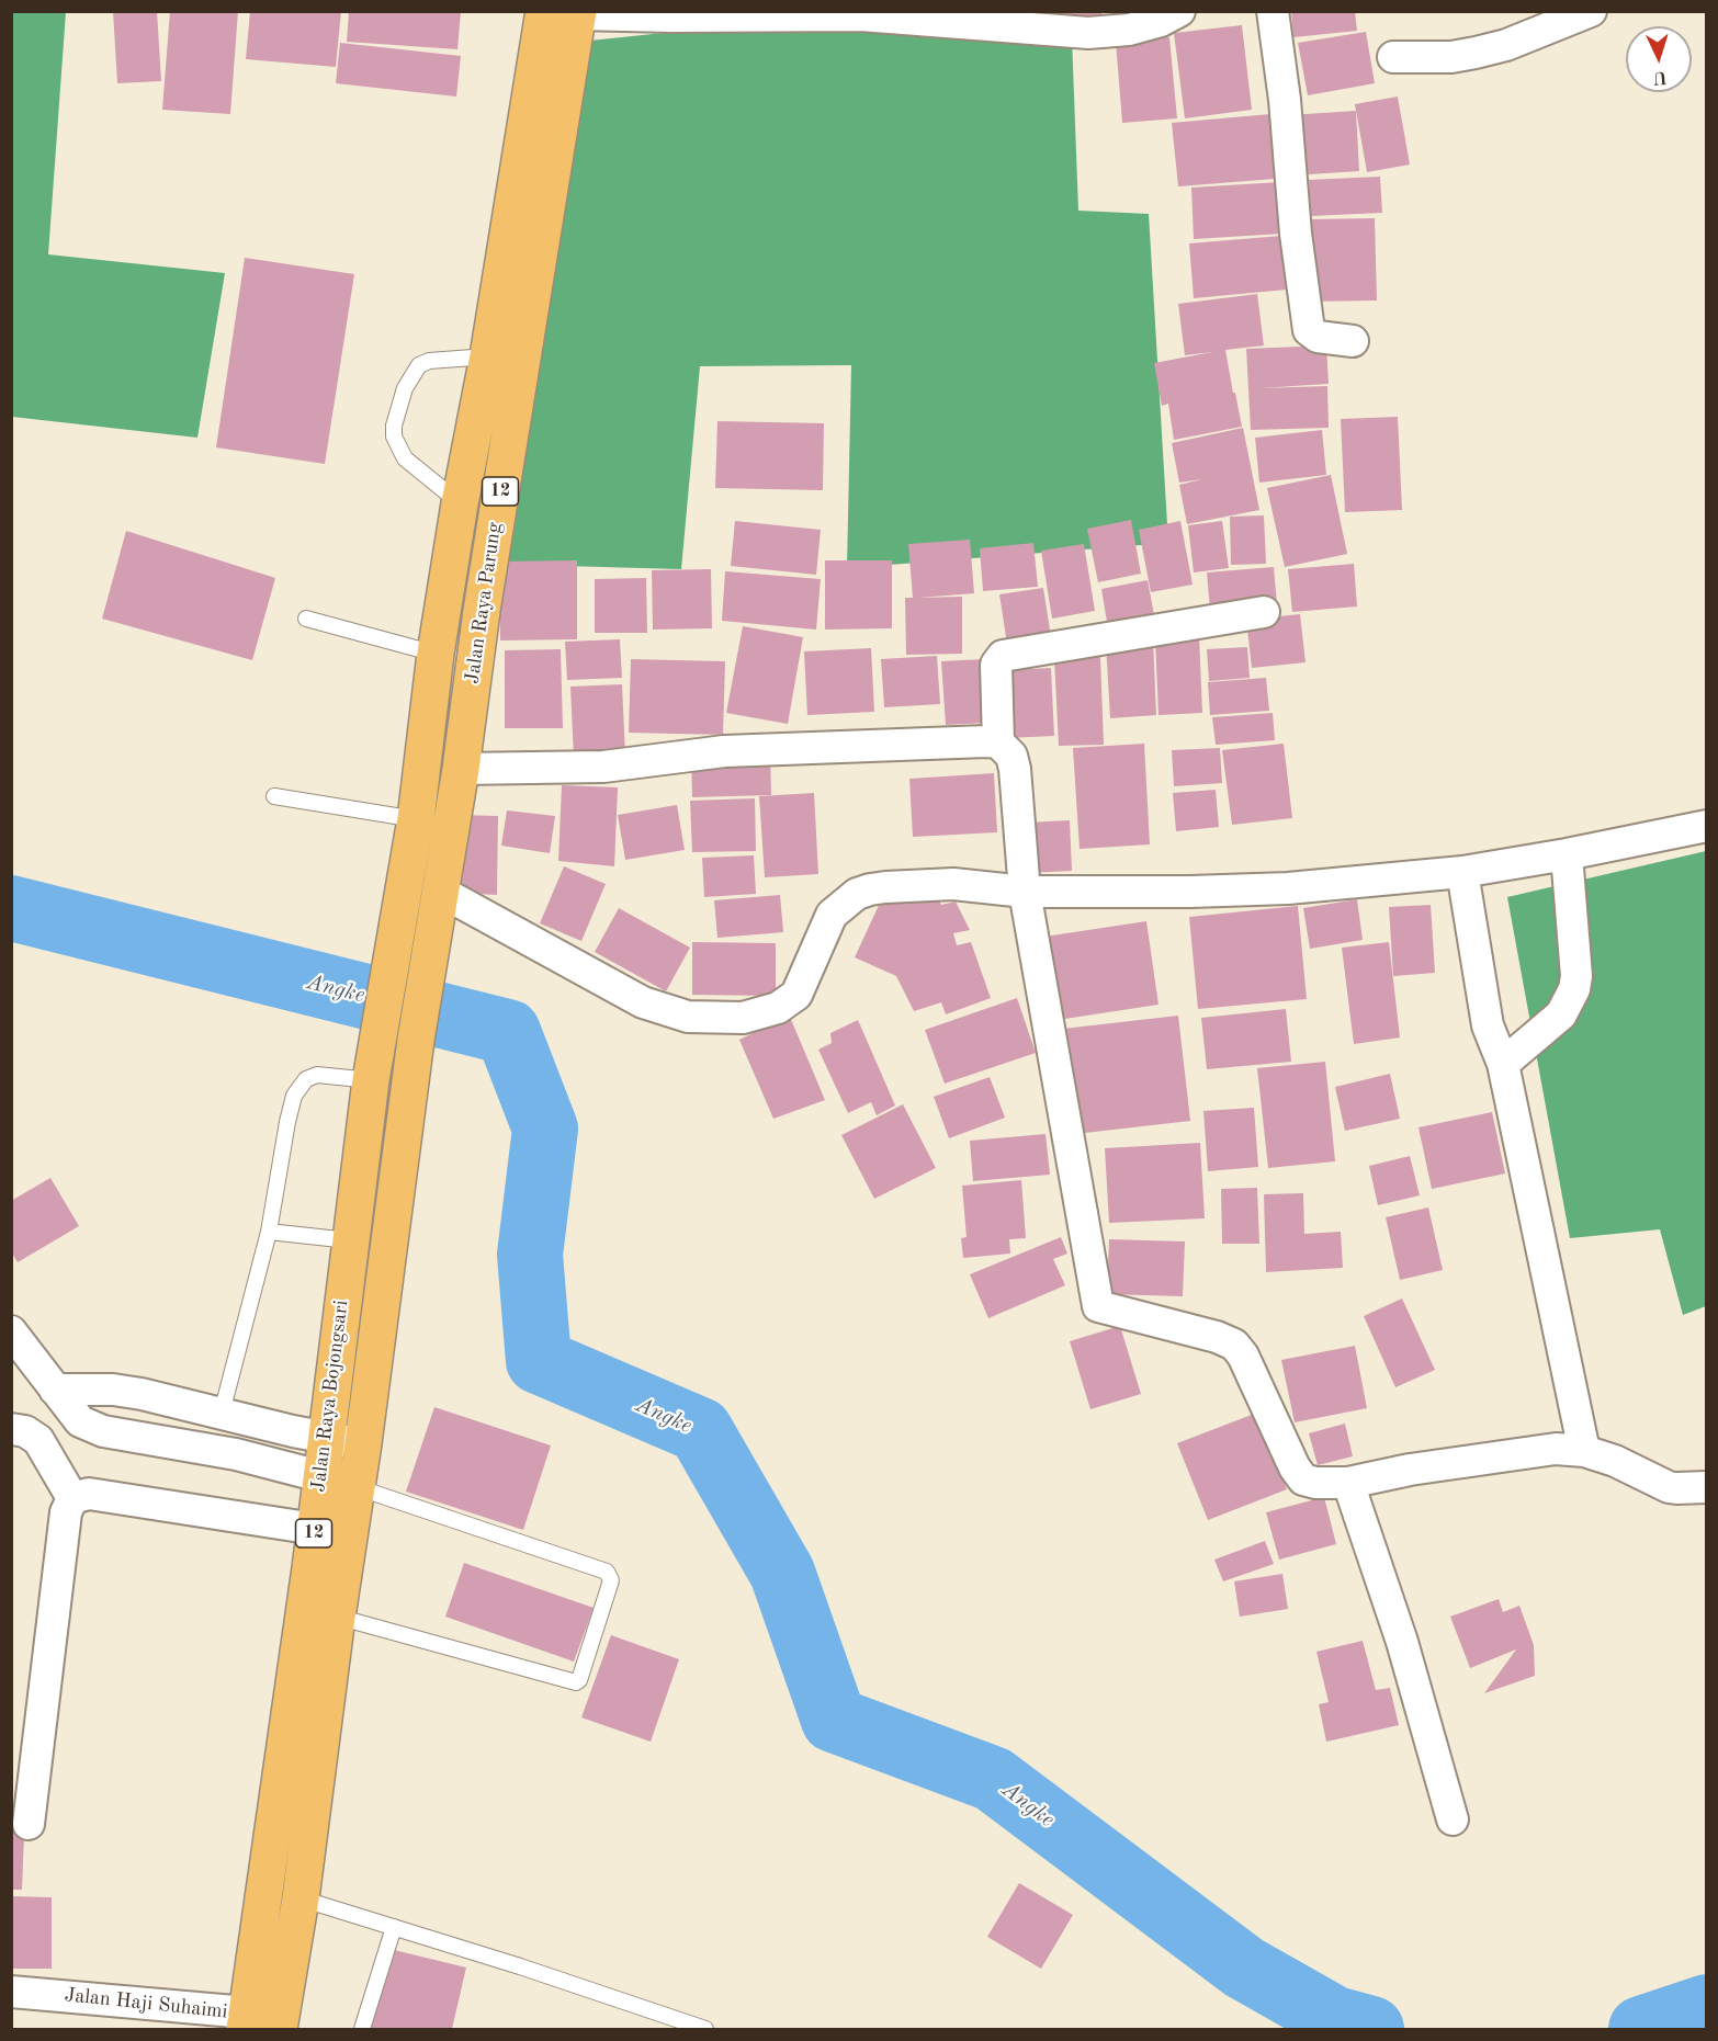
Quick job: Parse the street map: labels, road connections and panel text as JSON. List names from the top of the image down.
{
  "streets": {
    "highway": ["12", "Jalan Raya Parung", "Jalan Raya Bojongsari"],
    "street": ["Jalan Haji Suhaimi"]
  },
  "crossings": [
    ["Jalan Raya Parung", "Jalan Raya Bojongsari"],
    ["Jalan Raya Bojongsari", "Jalan Haji Suhaimi"]
  ],
  "water": ["Angke"],
  "north": "bottom"
}
